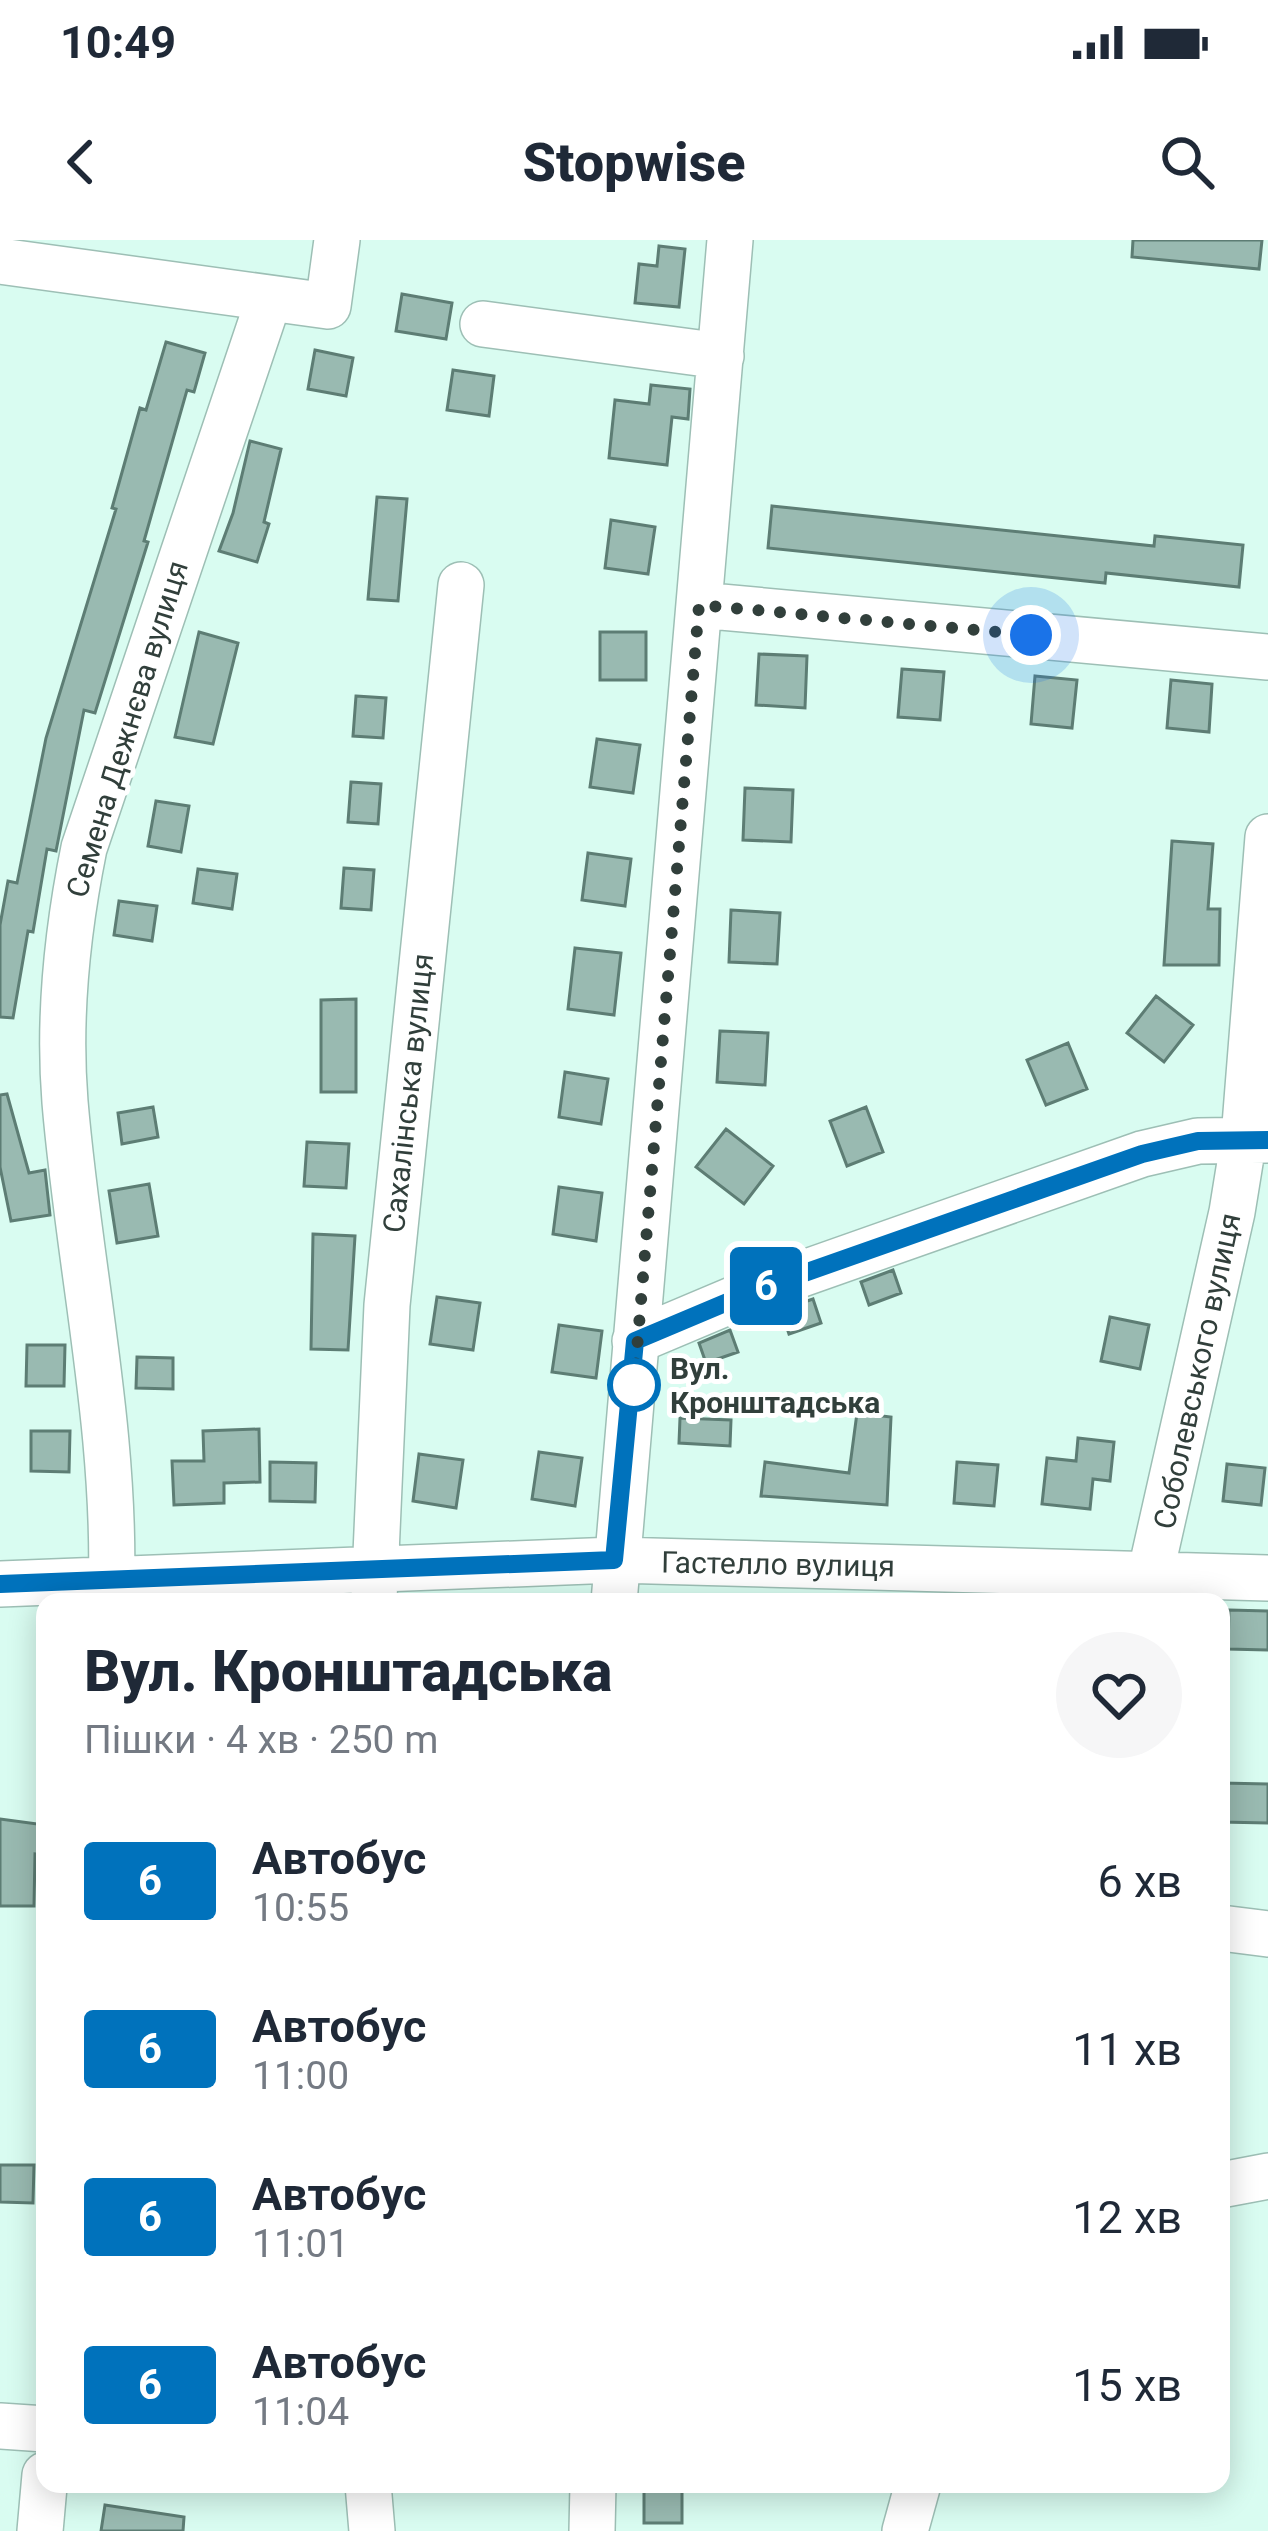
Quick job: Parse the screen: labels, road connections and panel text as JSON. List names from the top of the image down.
{
  "streets": {
    "street": [
      "Семена Дежнєва вулиця",
      "Сахалінська вулиця",
      "Соболевського вулиця",
      "Гастелло вулиця"
    ]
  },
  "crossings": [
    ["Семена Дежнєва вулиця", "Гастелло вулиця"],
    ["Сахалінська вулиця", "Гастелло вулиця"],
    ["Соболевського вулиця", "Гастелло вулиця"]
  ],
  "places": ["Вул. Кронштадська"],
  "lines": ["bus line 6"],
  "page": {
    "status": "10:49",
    "header": "Stopwise",
    "on_map": "6",
    "heading": ["Вул. Кронштадська", "Пішки · 4 хв · 250 m"],
    "list": [
      {
        "mark": "6",
        "name": "Автобус",
        "note": "10:55",
        "value": "6 хв"
      },
      {
        "mark": "6",
        "name": "Автобус",
        "note": "11:00",
        "value": "11 хв"
      },
      {
        "mark": "6",
        "name": "Автобус",
        "note": "11:01",
        "value": "12 хв"
      },
      {
        "mark": "6",
        "name": "Автобус",
        "note": "11:04",
        "value": "15 хв"
      }
    ]
  }
}
